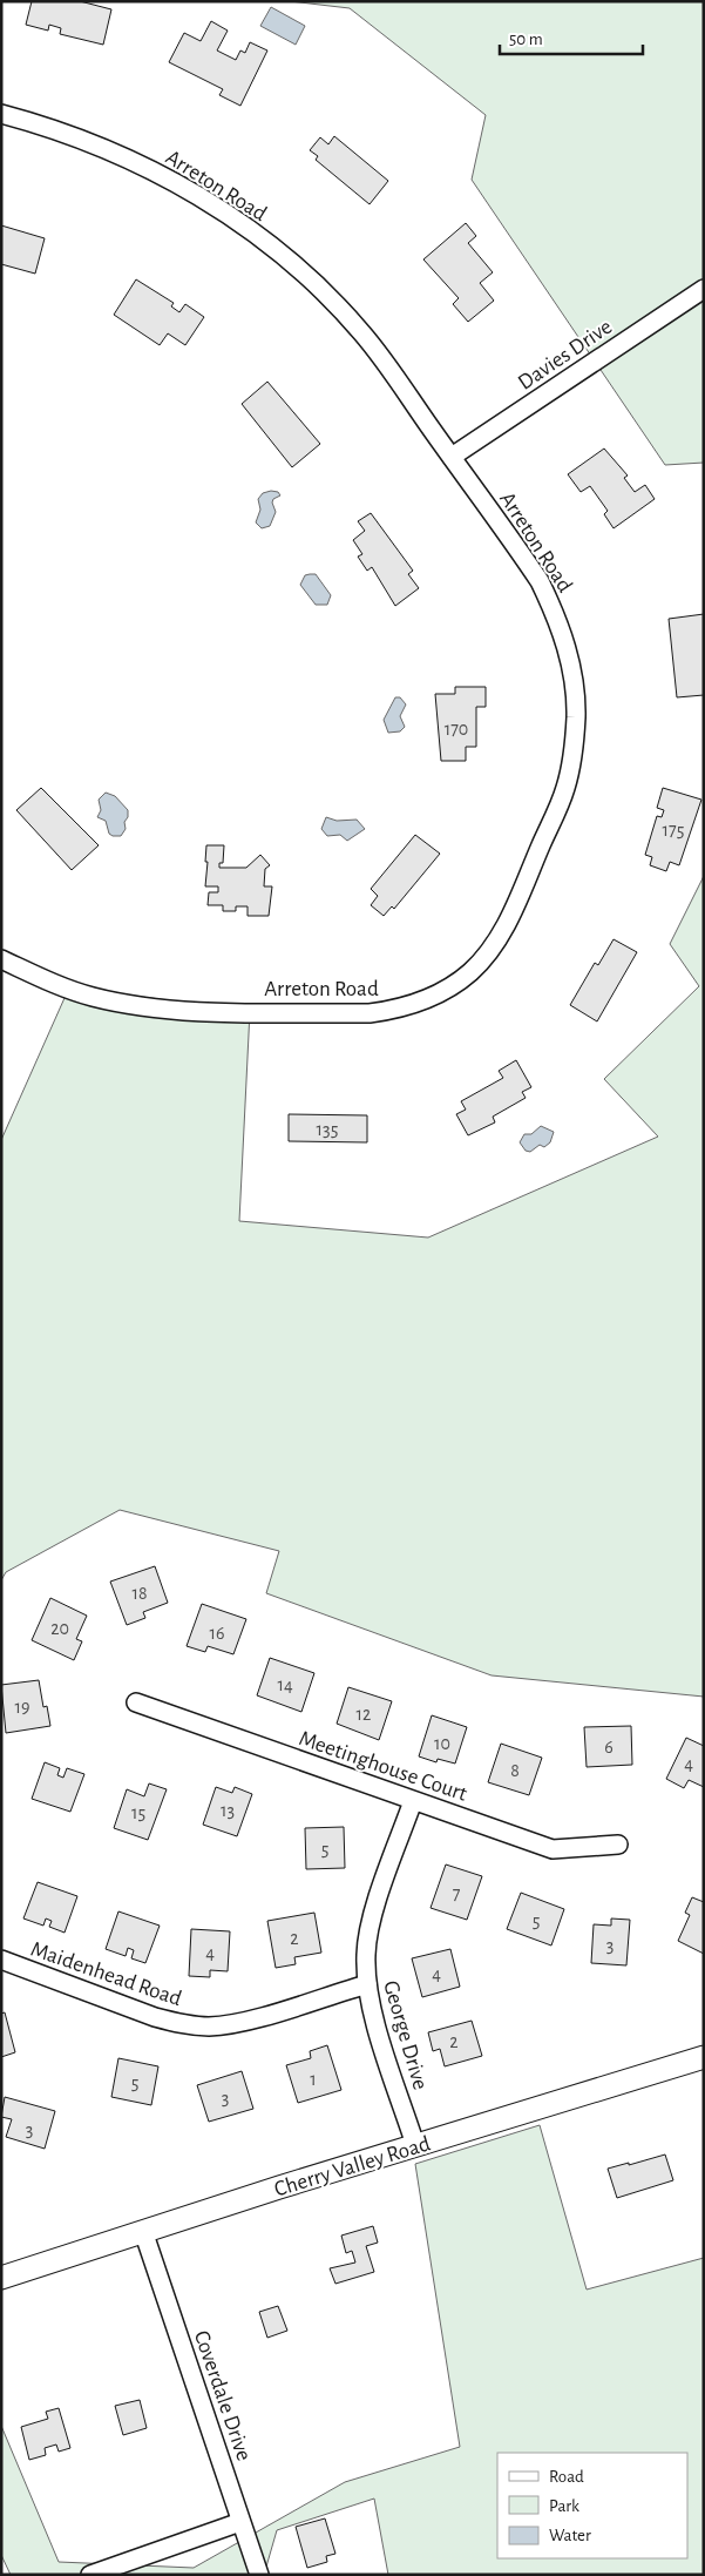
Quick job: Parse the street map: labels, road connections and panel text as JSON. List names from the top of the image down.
{
  "streets": {
    "street": [
      "Arreton Road",
      "Davies Drive",
      "Meetinghouse Court",
      "Maidenhead Road",
      "George Drive",
      "Cherry Valley Road",
      "Coverdale Drive"
    ]
  },
  "crossings": [
    ["Arreton Road", "Davies Drive"],
    ["Meetinghouse Court", "George Drive"],
    ["Maidenhead Road", "George Drive"],
    ["George Drive", "Cherry Valley Road"],
    ["Cherry Valley Road", "Coverdale Drive"]
  ],
  "house_numbers": [
    "170",
    "175",
    "135",
    "18",
    "20",
    "16",
    "14",
    "19",
    "12",
    "10",
    "6",
    "4",
    "8",
    "13",
    "15",
    "5",
    "7",
    "5",
    "2",
    "3",
    "4",
    "4",
    "2",
    "1",
    "5",
    "3",
    "3"
  ],
  "legend": ["Road", "Park", "Water"],
  "scale_bar": "50 m"
}
